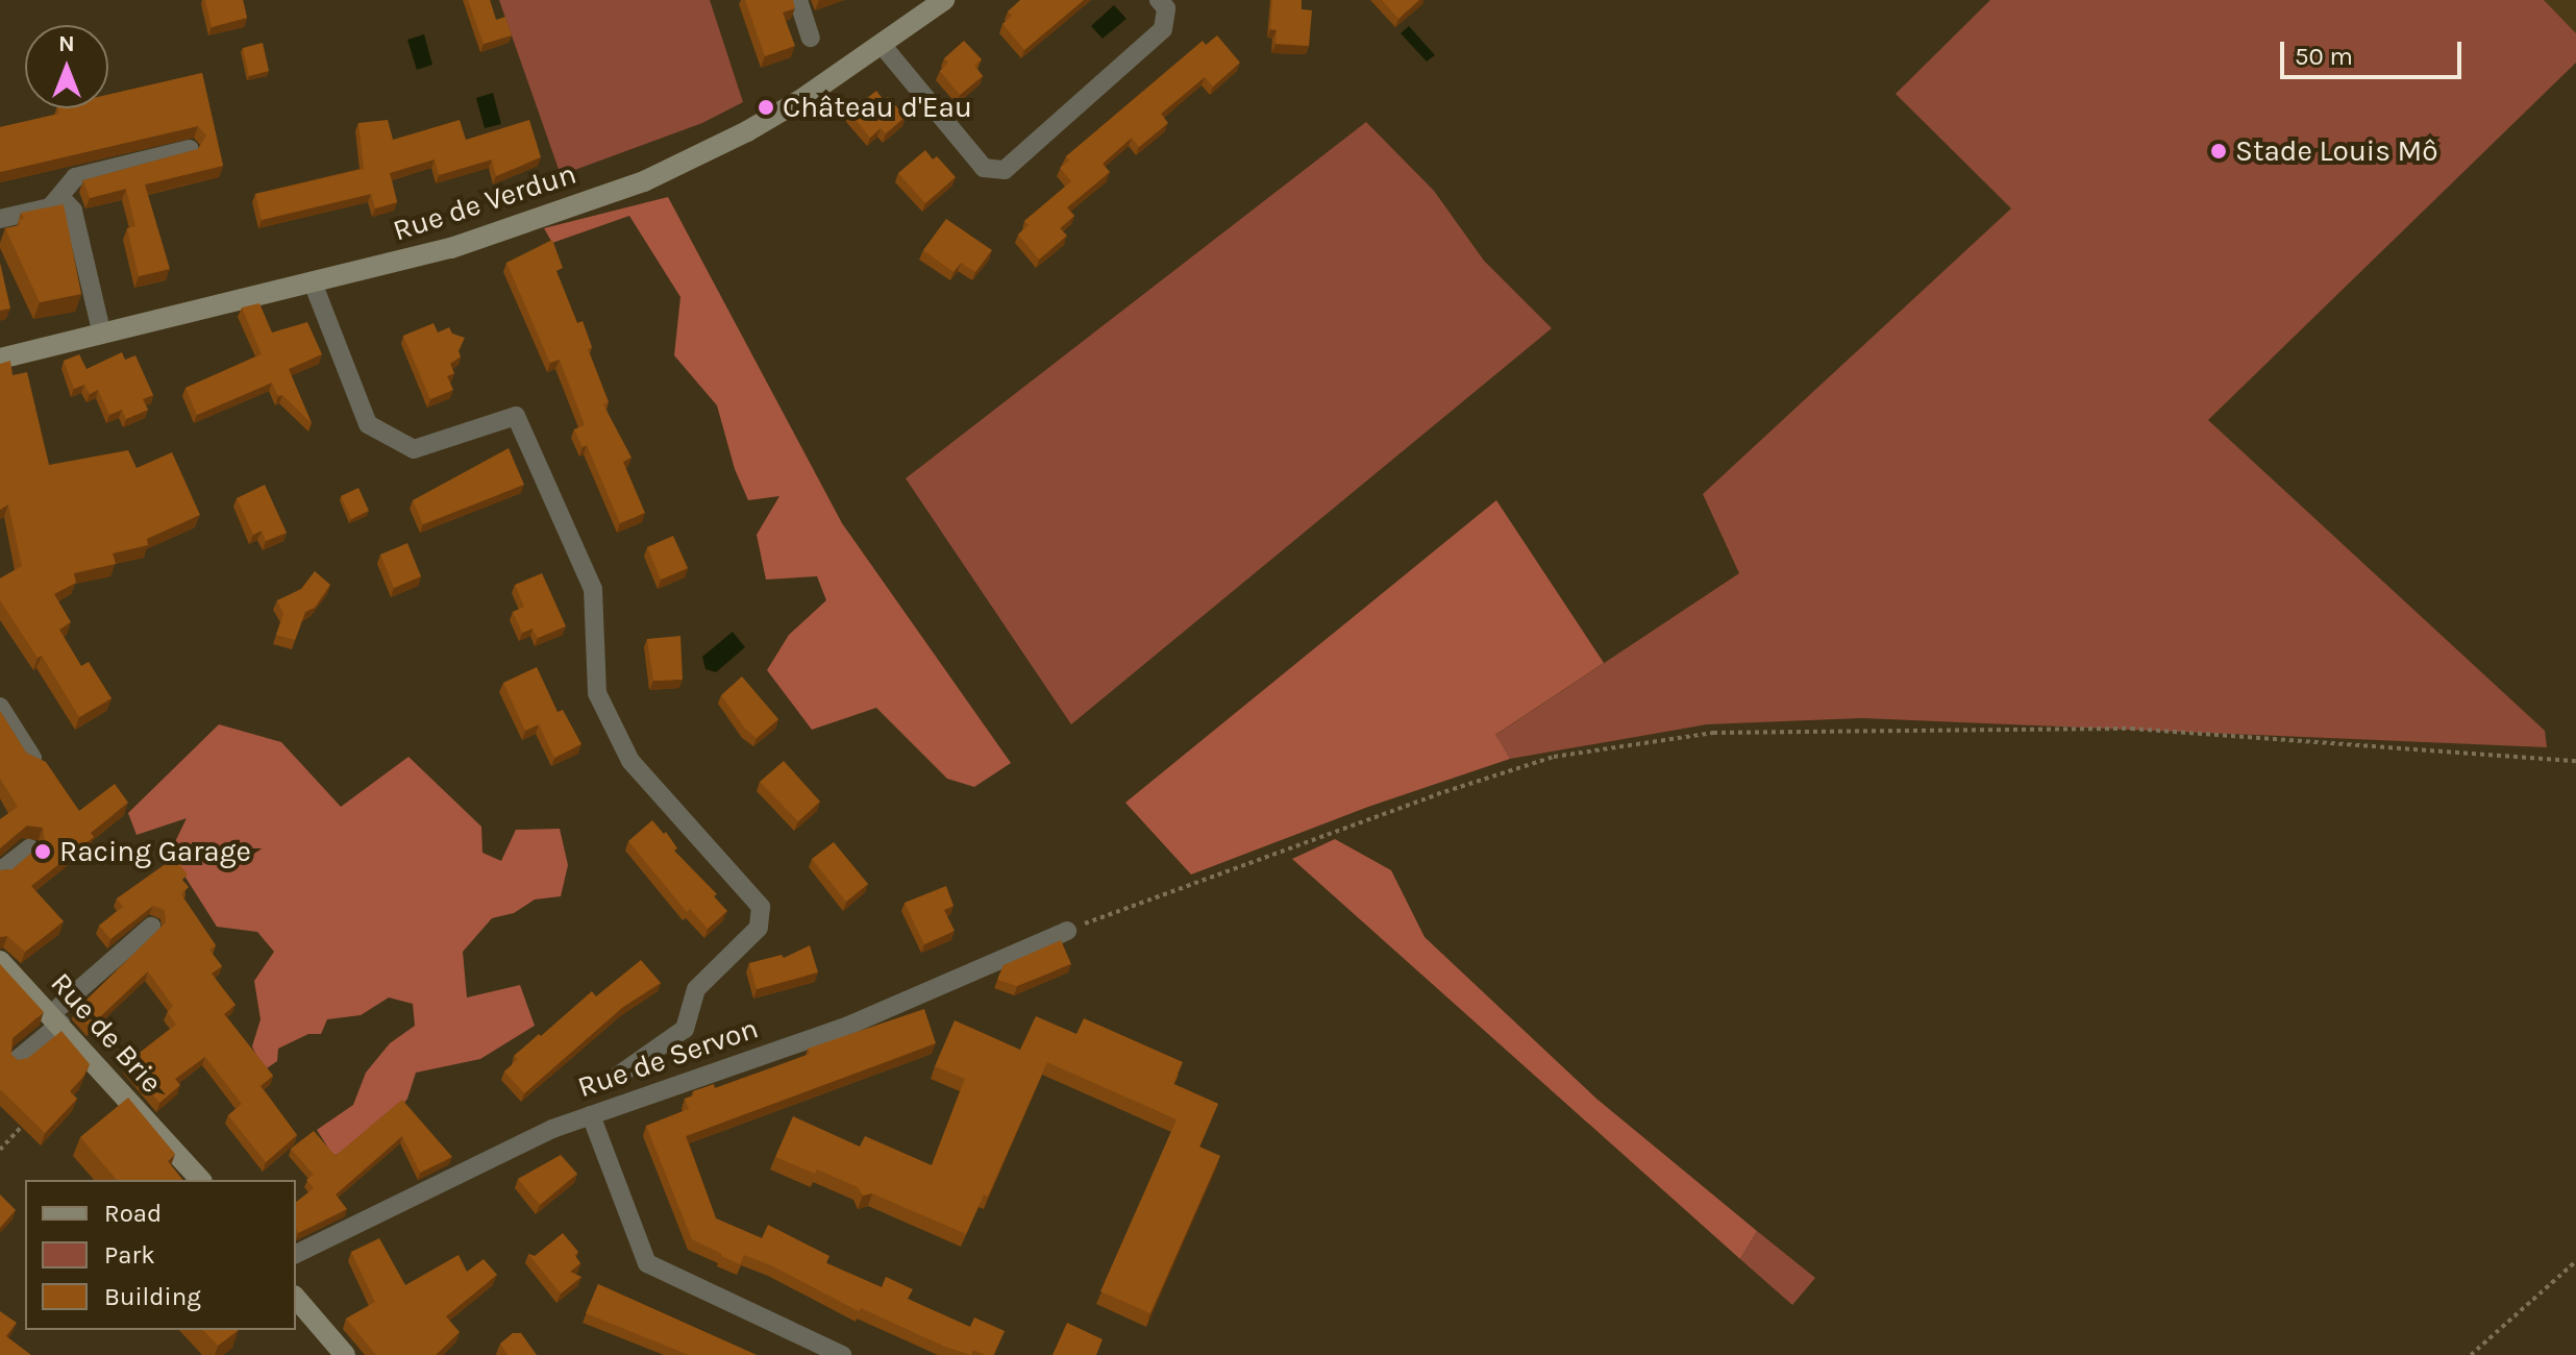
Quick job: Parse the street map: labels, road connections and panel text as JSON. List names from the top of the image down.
{
  "streets": {
    "street": ["Rue de Verdun", "Rue de Brie", "Rue de Servon"]
  },
  "places": ["Château d'Eau", "Stade Louis Mô", "Racing Garage"],
  "legend": ["Road", "Park", "Building"],
  "scale_bar": "50 m",
  "north": "top"
}
